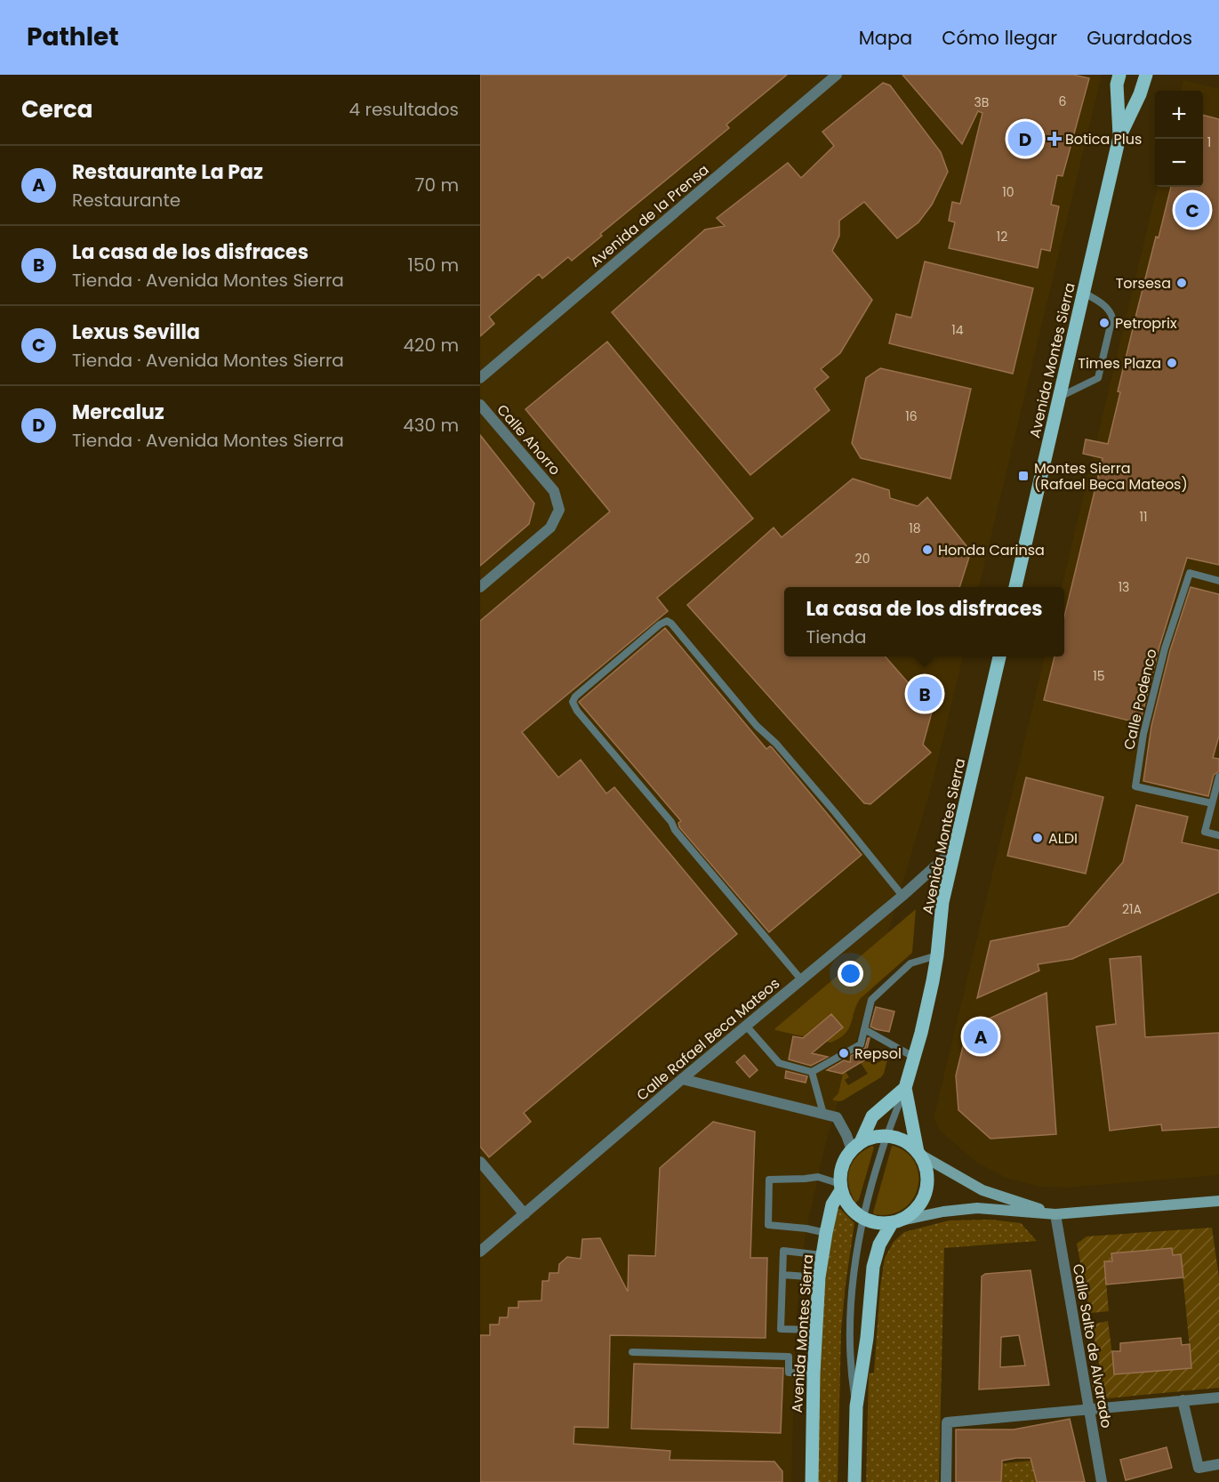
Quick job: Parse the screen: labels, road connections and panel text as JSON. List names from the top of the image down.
{
  "streets": {
    "main road": ["Avenida Montes Sierra"],
    "street": [
      "Avenida de la Prensa",
      "Calle Ahorro",
      "Calle Rafael Beca Mateos",
      "Calle Salto de Alvarado"
    ],
    "lane": ["Calle Podenco"]
  },
  "crossings": [
    ["Avenida Montes Sierra", "Calle Rafael Beca Mateos"]
  ],
  "places": {
    "health": ["Botica Plus"],
    "other": [
      "Torsesa",
      "Petroprix",
      "Times Plaza",
      "Honda Carinsa",
      "ALDI",
      "Repsol"
    ],
    "transit": ["Montes Sierra (Rafael Beca Mateos)"]
  },
  "house_numbers": [
    "6",
    "3B",
    "1",
    "10",
    "12",
    "14",
    "16",
    "11",
    "18",
    "20",
    "13",
    "15",
    "21A"
  ],
  "page": {
    "header": "Pathlet",
    "nav": ["Mapa", "Cómo llegar", "Guardados"],
    "heading": ["Cerca", "4 resultados"],
    "map_buttons": ["+", "−"],
    "pins": [
      "D",
      "C",
      "B",
      "A"
    ],
    "list": [
      {
        "mark": "A",
        "name": "Restaurante La Paz",
        "note": "Restaurante",
        "value": "70 m"
      },
      {
        "mark": "B",
        "name": "La casa de los disfraces",
        "note": "Tienda · Avenida Montes Sierra",
        "value": "150 m"
      },
      {
        "mark": "C",
        "name": "Lexus Sevilla",
        "note": "Tienda · Avenida Montes Sierra",
        "value": "420 m"
      },
      {
        "mark": "D",
        "name": "Mercaluz",
        "note": "Tienda · Avenida Montes Sierra",
        "value": "430 m"
      }
    ],
    "popup": ["La casa de los disfraces", "Tienda"]
  }
}
